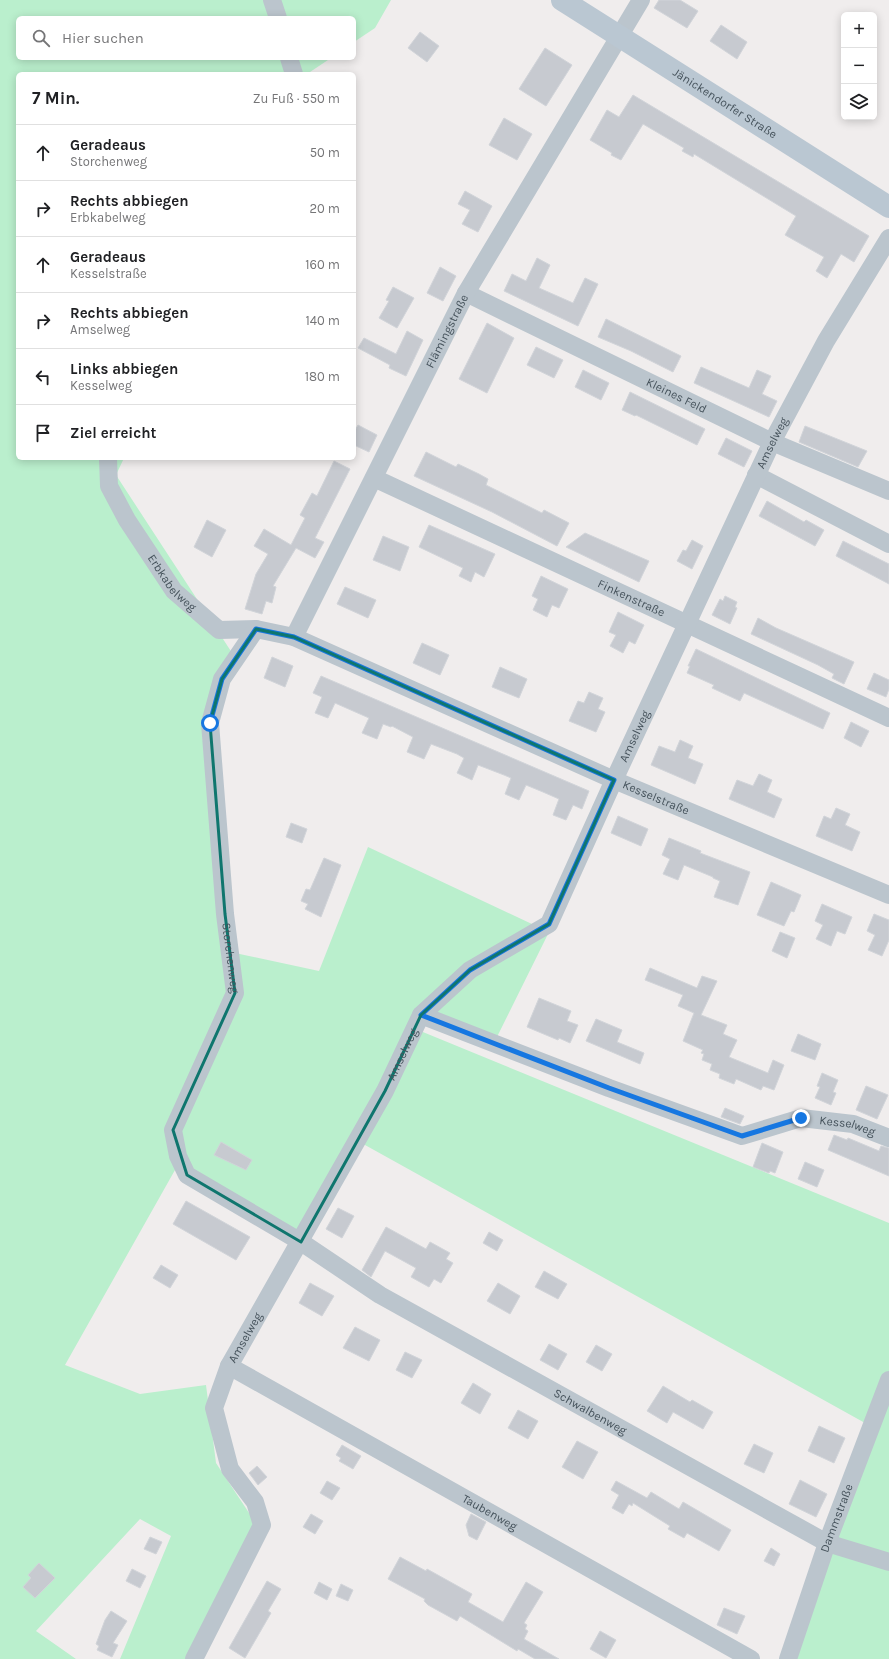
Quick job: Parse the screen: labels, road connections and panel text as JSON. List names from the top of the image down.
{
  "streets": {
    "main road": ["Jänickendorfer Straße"],
    "street": [
      "Flämingstraße",
      "Kleines Feld",
      "Amselweg",
      "Erbkabelweg",
      "Finkenstraße",
      "Kesselstraße",
      "Storchenweg",
      "Kesselweg",
      "Schwalbenweg",
      "Taubenweg",
      "Dammstraße"
    ]
  },
  "crossings": [
    ["Jänickendorfer Straße", "Flämingstraße"],
    ["Flämingstraße", "Kleines Feld"],
    ["Flämingstraße", "Erbkabelweg"],
    ["Flämingstraße", "Finkenstraße"],
    ["Flämingstraße", "Kesselstraße"],
    ["Kleines Feld", "Amselweg"],
    ["Amselweg", "Finkenstraße"],
    ["Amselweg", "Kesselstraße"],
    ["Amselweg", "Storchenweg"],
    ["Amselweg", "Kesselweg"],
    ["Amselweg", "Schwalbenweg"],
    ["Amselweg", "Taubenweg"],
    ["Erbkabelweg", "Kesselstraße"],
    ["Erbkabelweg", "Storchenweg"],
    ["Storchenweg", "Schwalbenweg"],
    ["Schwalbenweg", "Dammstraße"]
  ],
  "page": {
    "map_buttons": ["+", "−"],
    "search": "Hier suchen",
    "heading": ["7 Min.", "Zu Fuß · 550 m"],
    "list": [
      ["Geradeaus", "Storchenweg", "50 m"],
      ["Rechts abbiegen", "Erbkabelweg", "20 m"],
      ["Geradeaus", "Kesselstraße", "160 m"],
      ["Rechts abbiegen", "Amselweg", "140 m"],
      ["Links abbiegen", "Kesselweg", "180 m"],
      "Ziel erreicht"
    ]
  }
}
